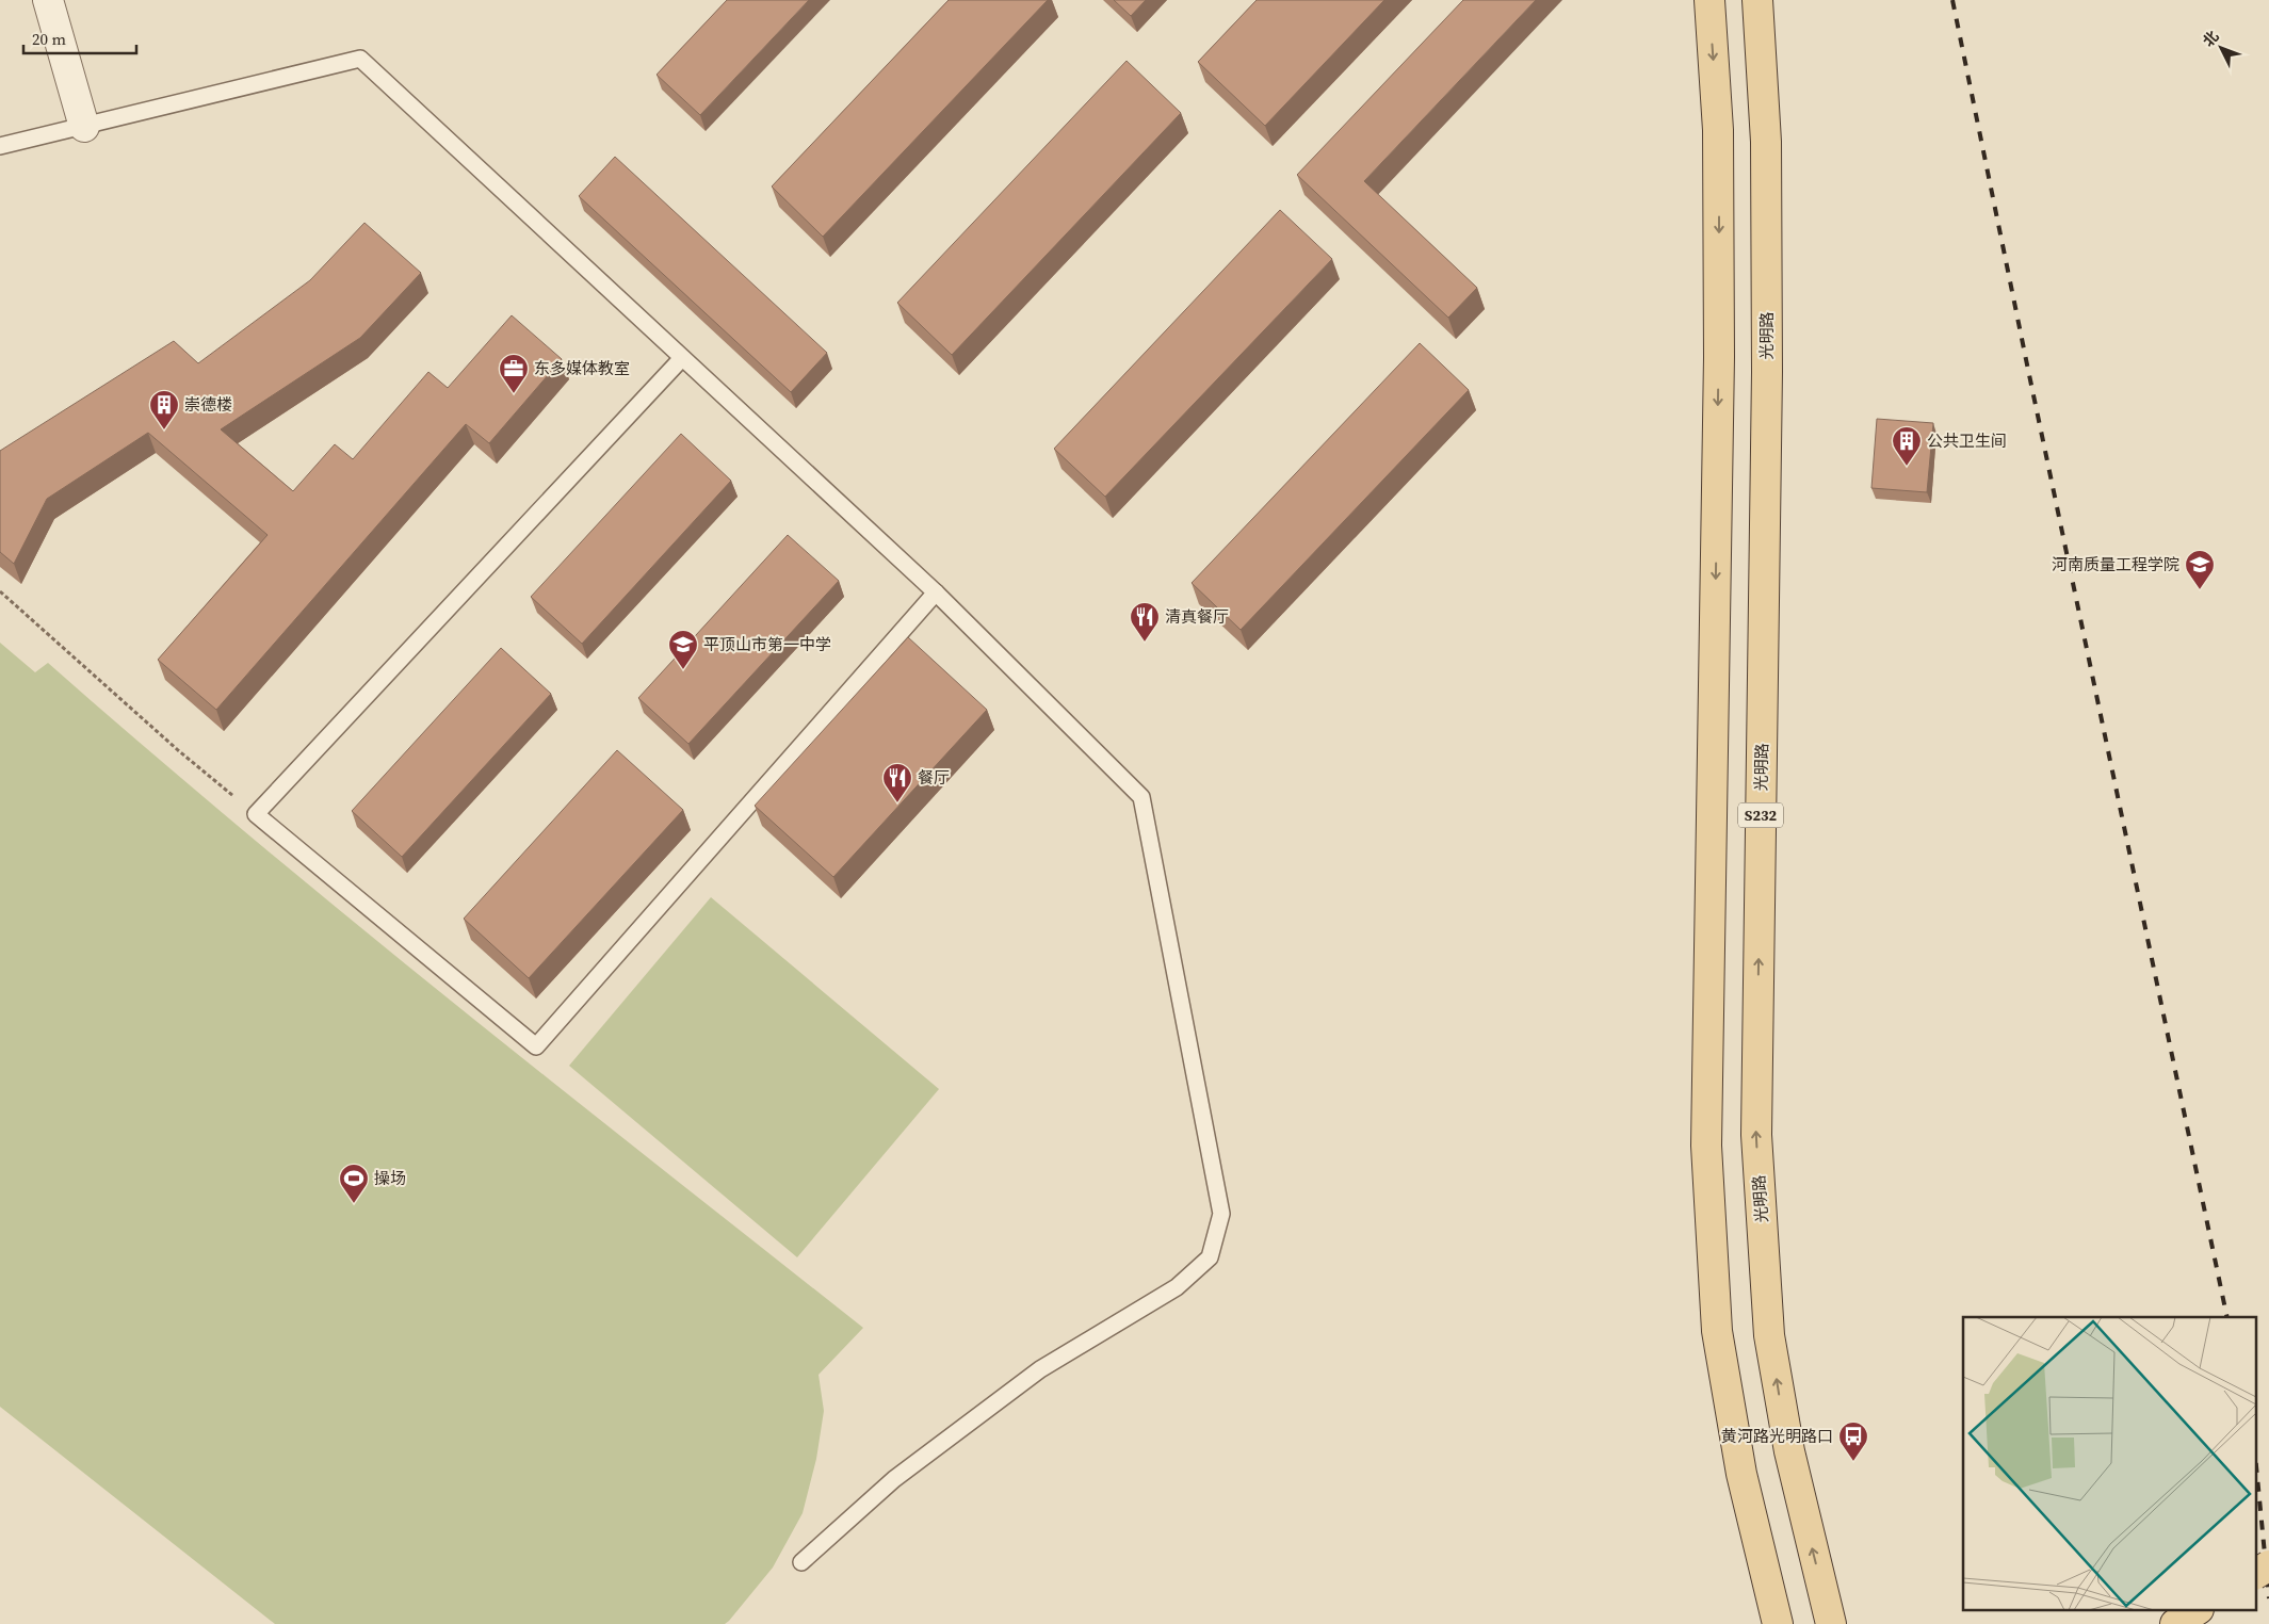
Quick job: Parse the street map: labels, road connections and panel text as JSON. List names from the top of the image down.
{
  "streets": {
    "main road": ["光明路", "S232"]
  },
  "places": {
    "office": ["东多媒体教室"],
    "building": ["崇德楼", "公共卫生间"],
    "school or university": ["河南质量工程学院", "平顶山市第一中学"],
    "restaurant": ["清真餐厅", "餐厅"],
    "sports": ["操场"],
    "bus stop": ["黄河路光明路口"]
  },
  "scale_bar": "20 m",
  "north": "top left"
}
